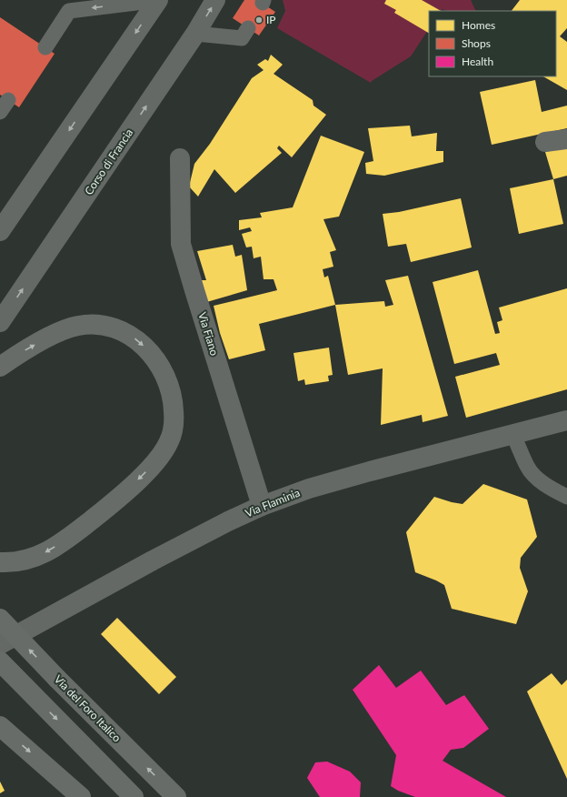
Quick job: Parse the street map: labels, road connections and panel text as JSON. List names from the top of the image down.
{
  "streets": {
    "highway": ["Via del Foro Italico"],
    "main road": ["Corso di Francia"],
    "street": ["Via Fiano", "Via Flaminia"]
  },
  "crossings": [
    ["Via Fiano", "Via Flaminia"]
  ],
  "places": ["IP"],
  "legend": ["Homes", "Shops", "Health"]
}
